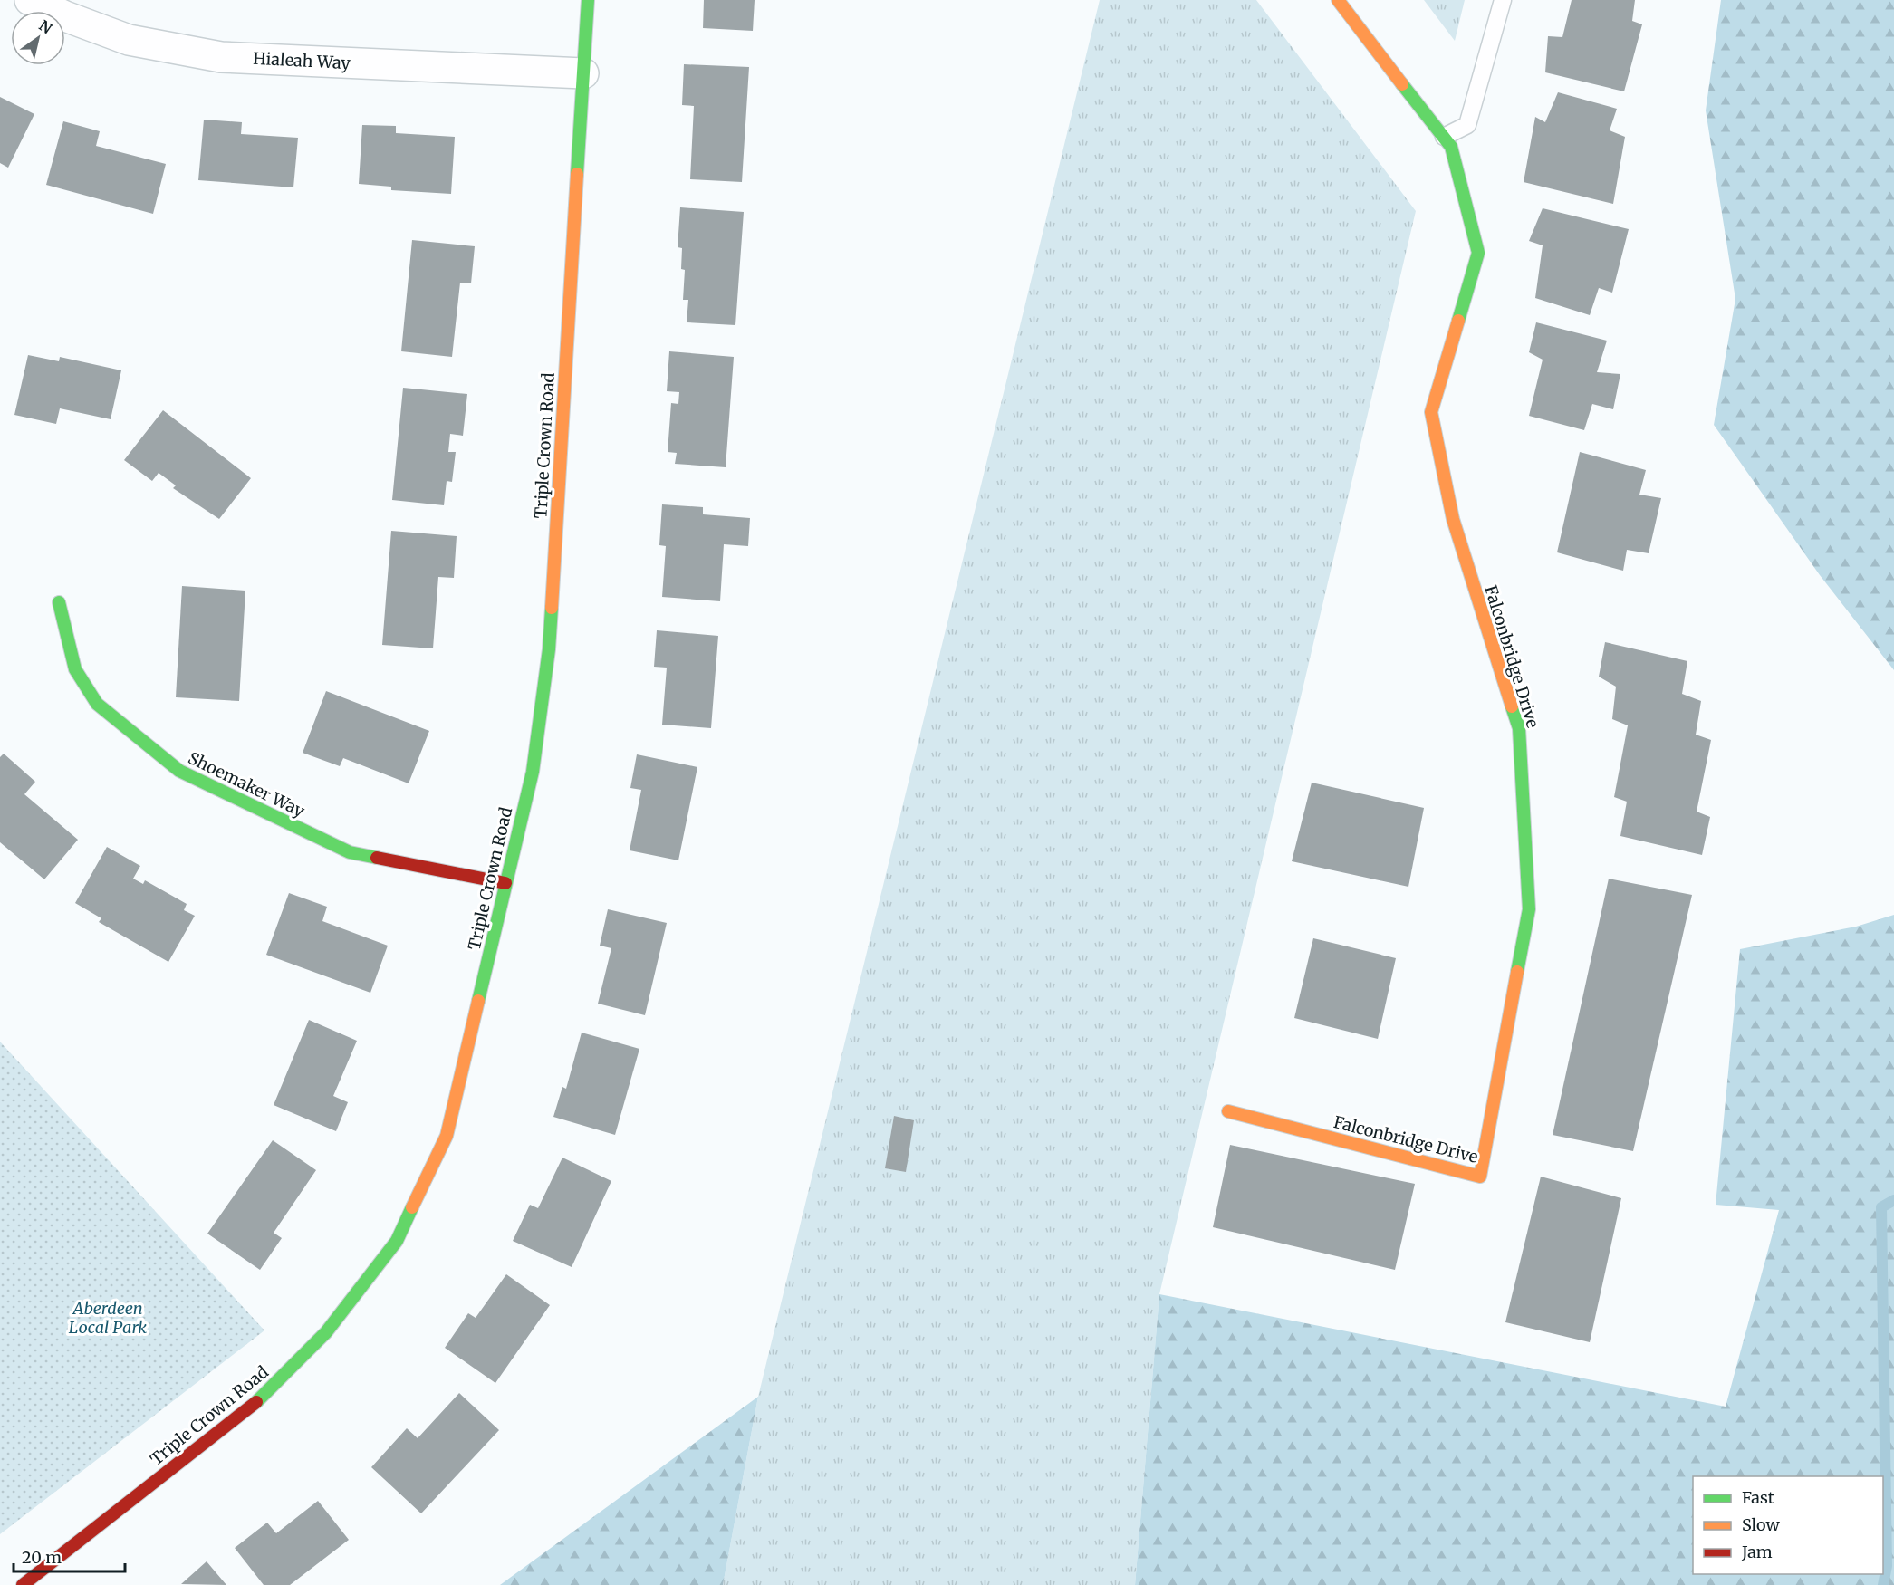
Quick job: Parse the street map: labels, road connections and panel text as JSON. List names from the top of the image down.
{
  "streets": {
    "street": [
      "Hialeah Way",
      "Triple Crown Road",
      "Falconbridge Drive",
      "Shoemaker Way"
    ]
  },
  "crossings": [
    ["Hialeah Way", "Triple Crown Road"],
    ["Triple Crown Road", "Shoemaker Way"]
  ],
  "parks": ["Aberdeen Local Park"],
  "legend": ["Fast", "Slow", "Jam"],
  "scale_bar": "20 m",
  "north": "top right"
}
